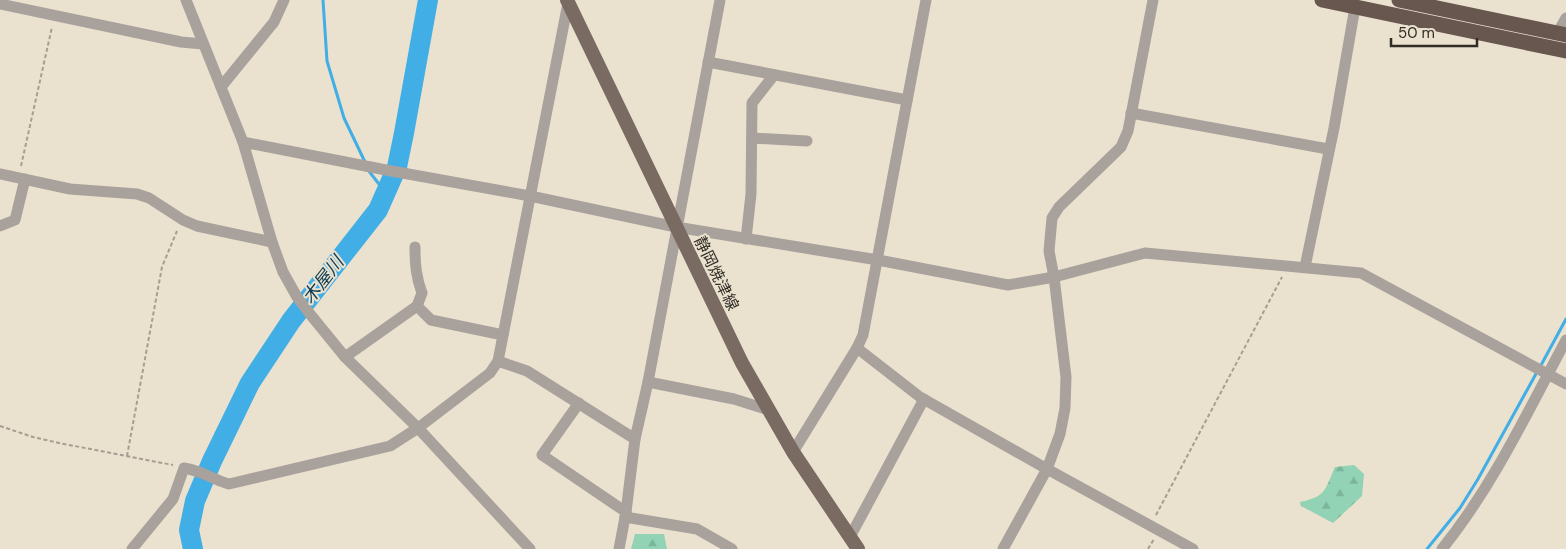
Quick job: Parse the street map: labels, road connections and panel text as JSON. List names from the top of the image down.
{
  "streets": {
    "main road": ["静岡焼津線"]
  },
  "water": ["木屋川"],
  "scale_bar": "50 m"
}
